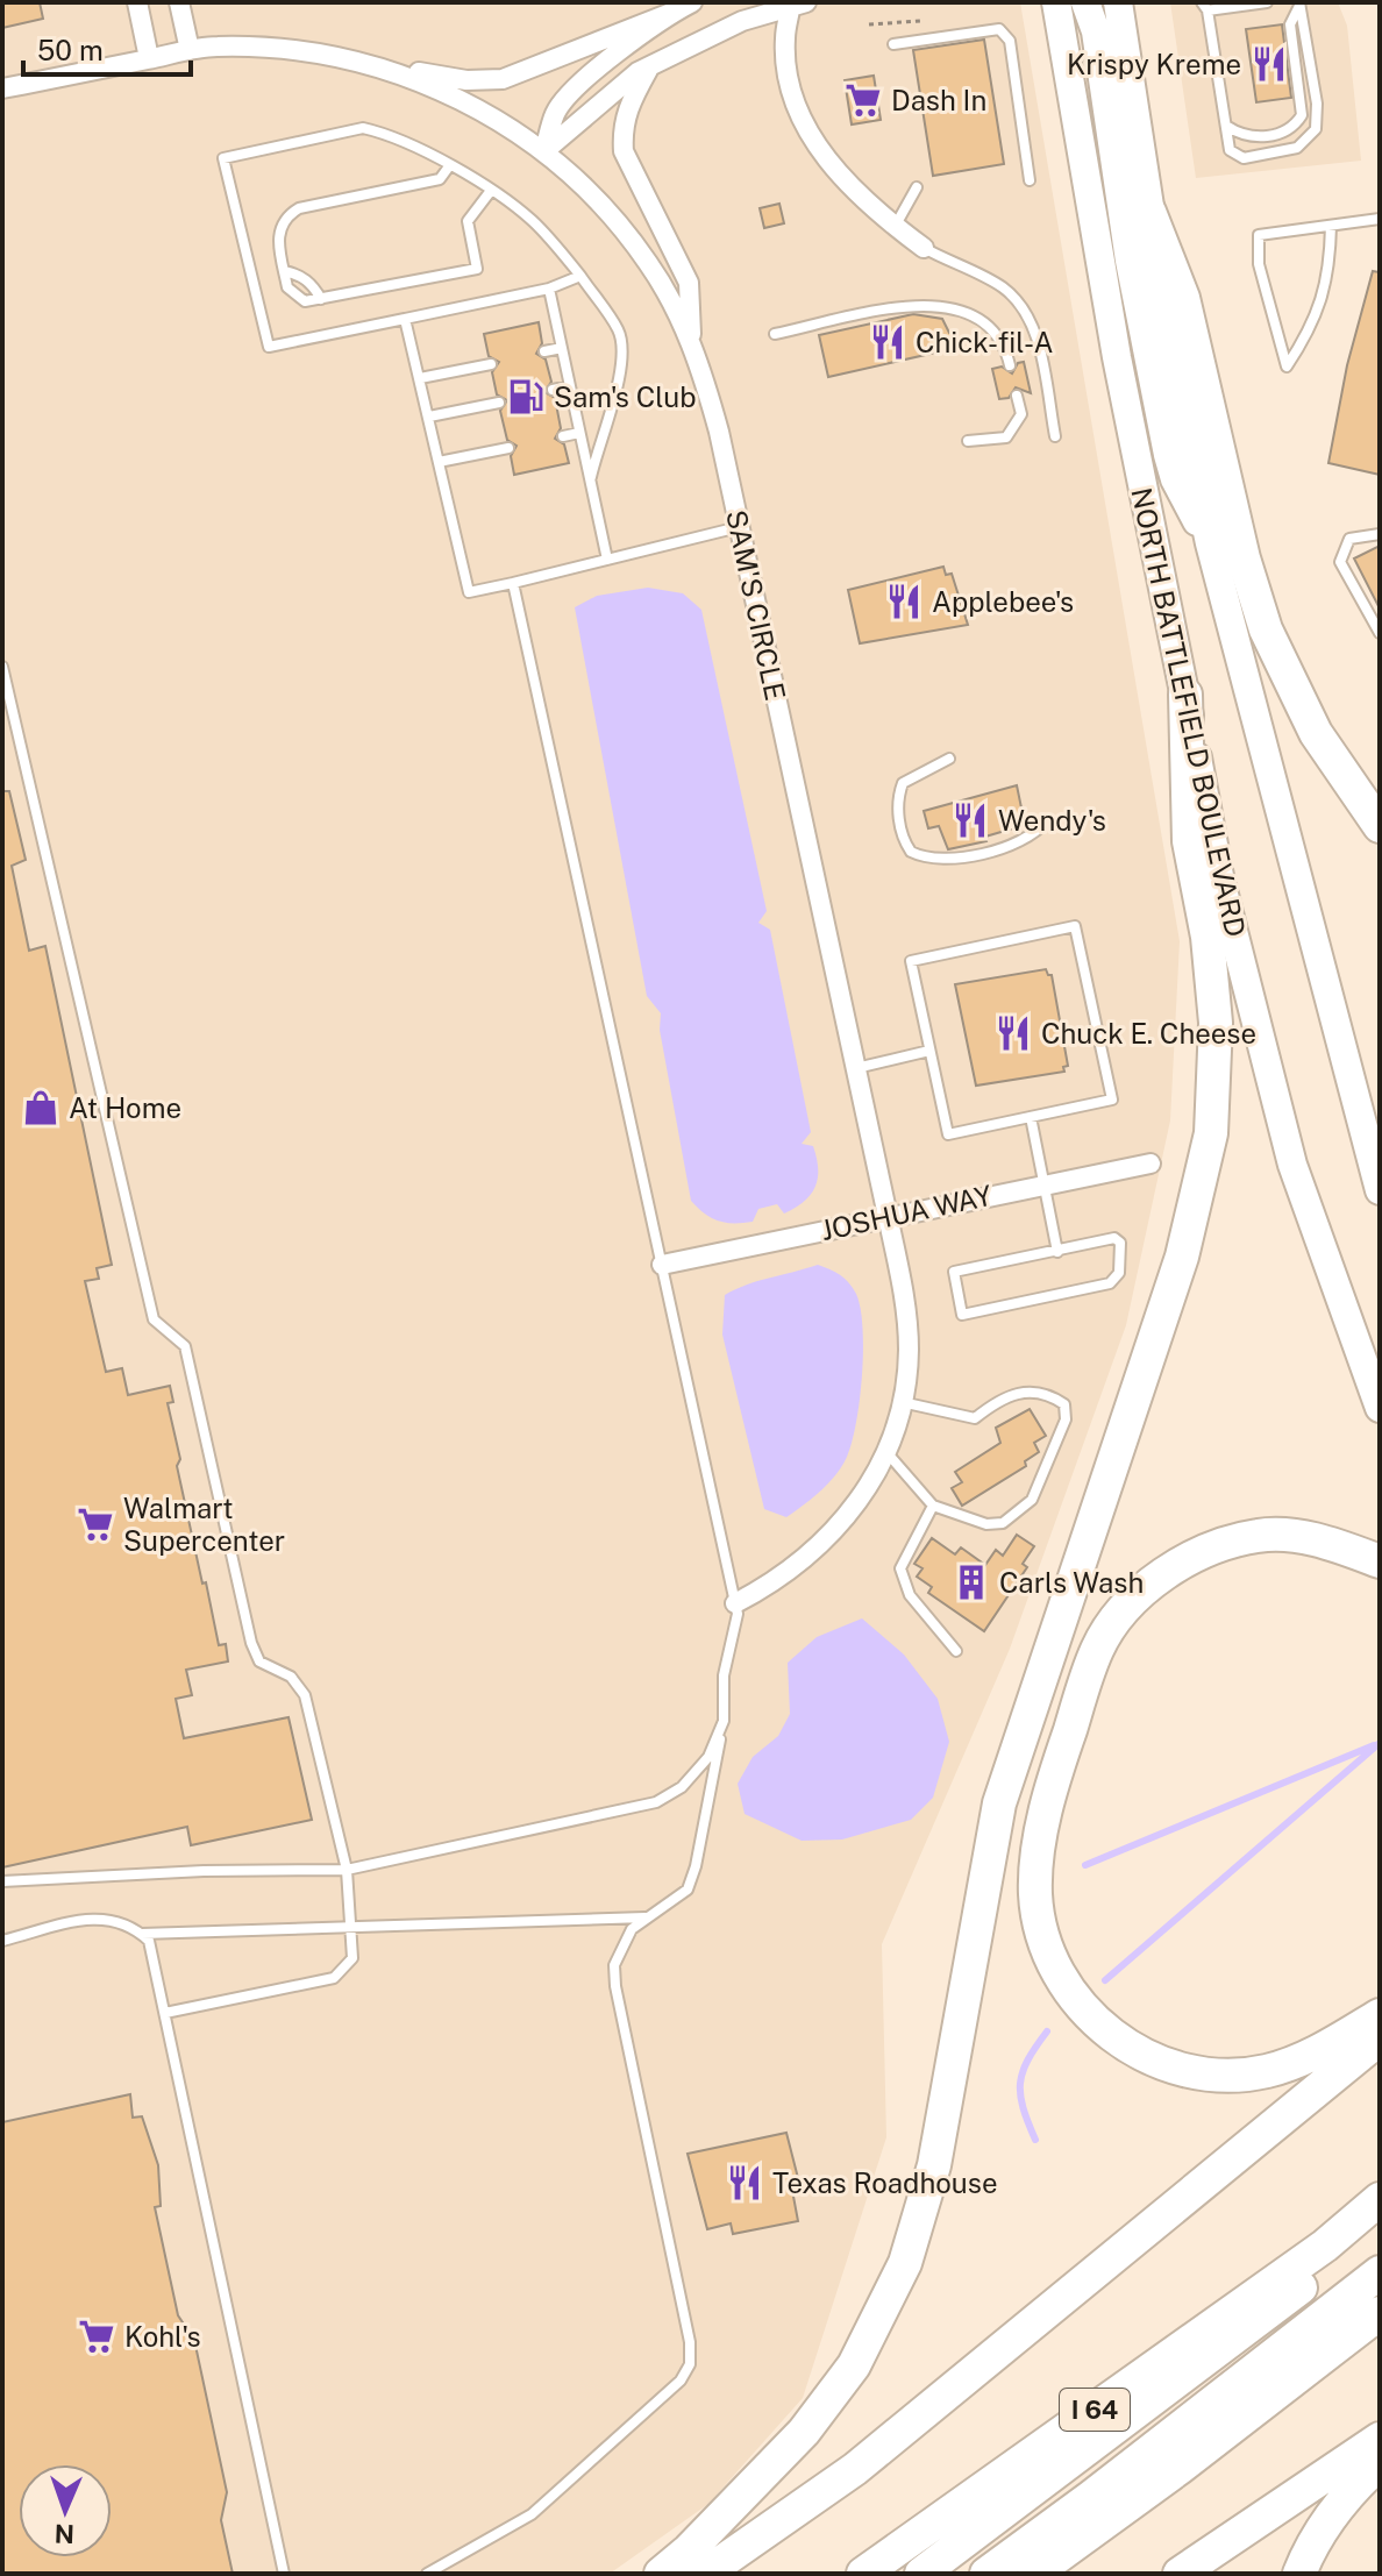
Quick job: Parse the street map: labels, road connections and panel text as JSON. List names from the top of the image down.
{
  "streets": {
    "highway": ["I 64"],
    "main road": ["NORTH BATTLEFIELD BOULEVARD"],
    "street": ["SAM'S CIRCLE", "JOSHUA WAY"]
  },
  "crossings": [
    ["SAM'S CIRCLE", "JOSHUA WAY"]
  ],
  "places": {
    "restaurant": [
      "Krispy Kreme",
      "Chick-fil-A",
      "Applebee's",
      "Wendy's",
      "Chuck E. Cheese",
      "Texas Roadhouse"
    ],
    "supermarket": ["Dash In", "Walmart Supercenter", "Kohl's"],
    "fuel station": ["Sam's Club"],
    "shop": ["At Home"],
    "building": ["Carls Wash"]
  },
  "scale_bar": "50 m",
  "north": "bottom"
}
